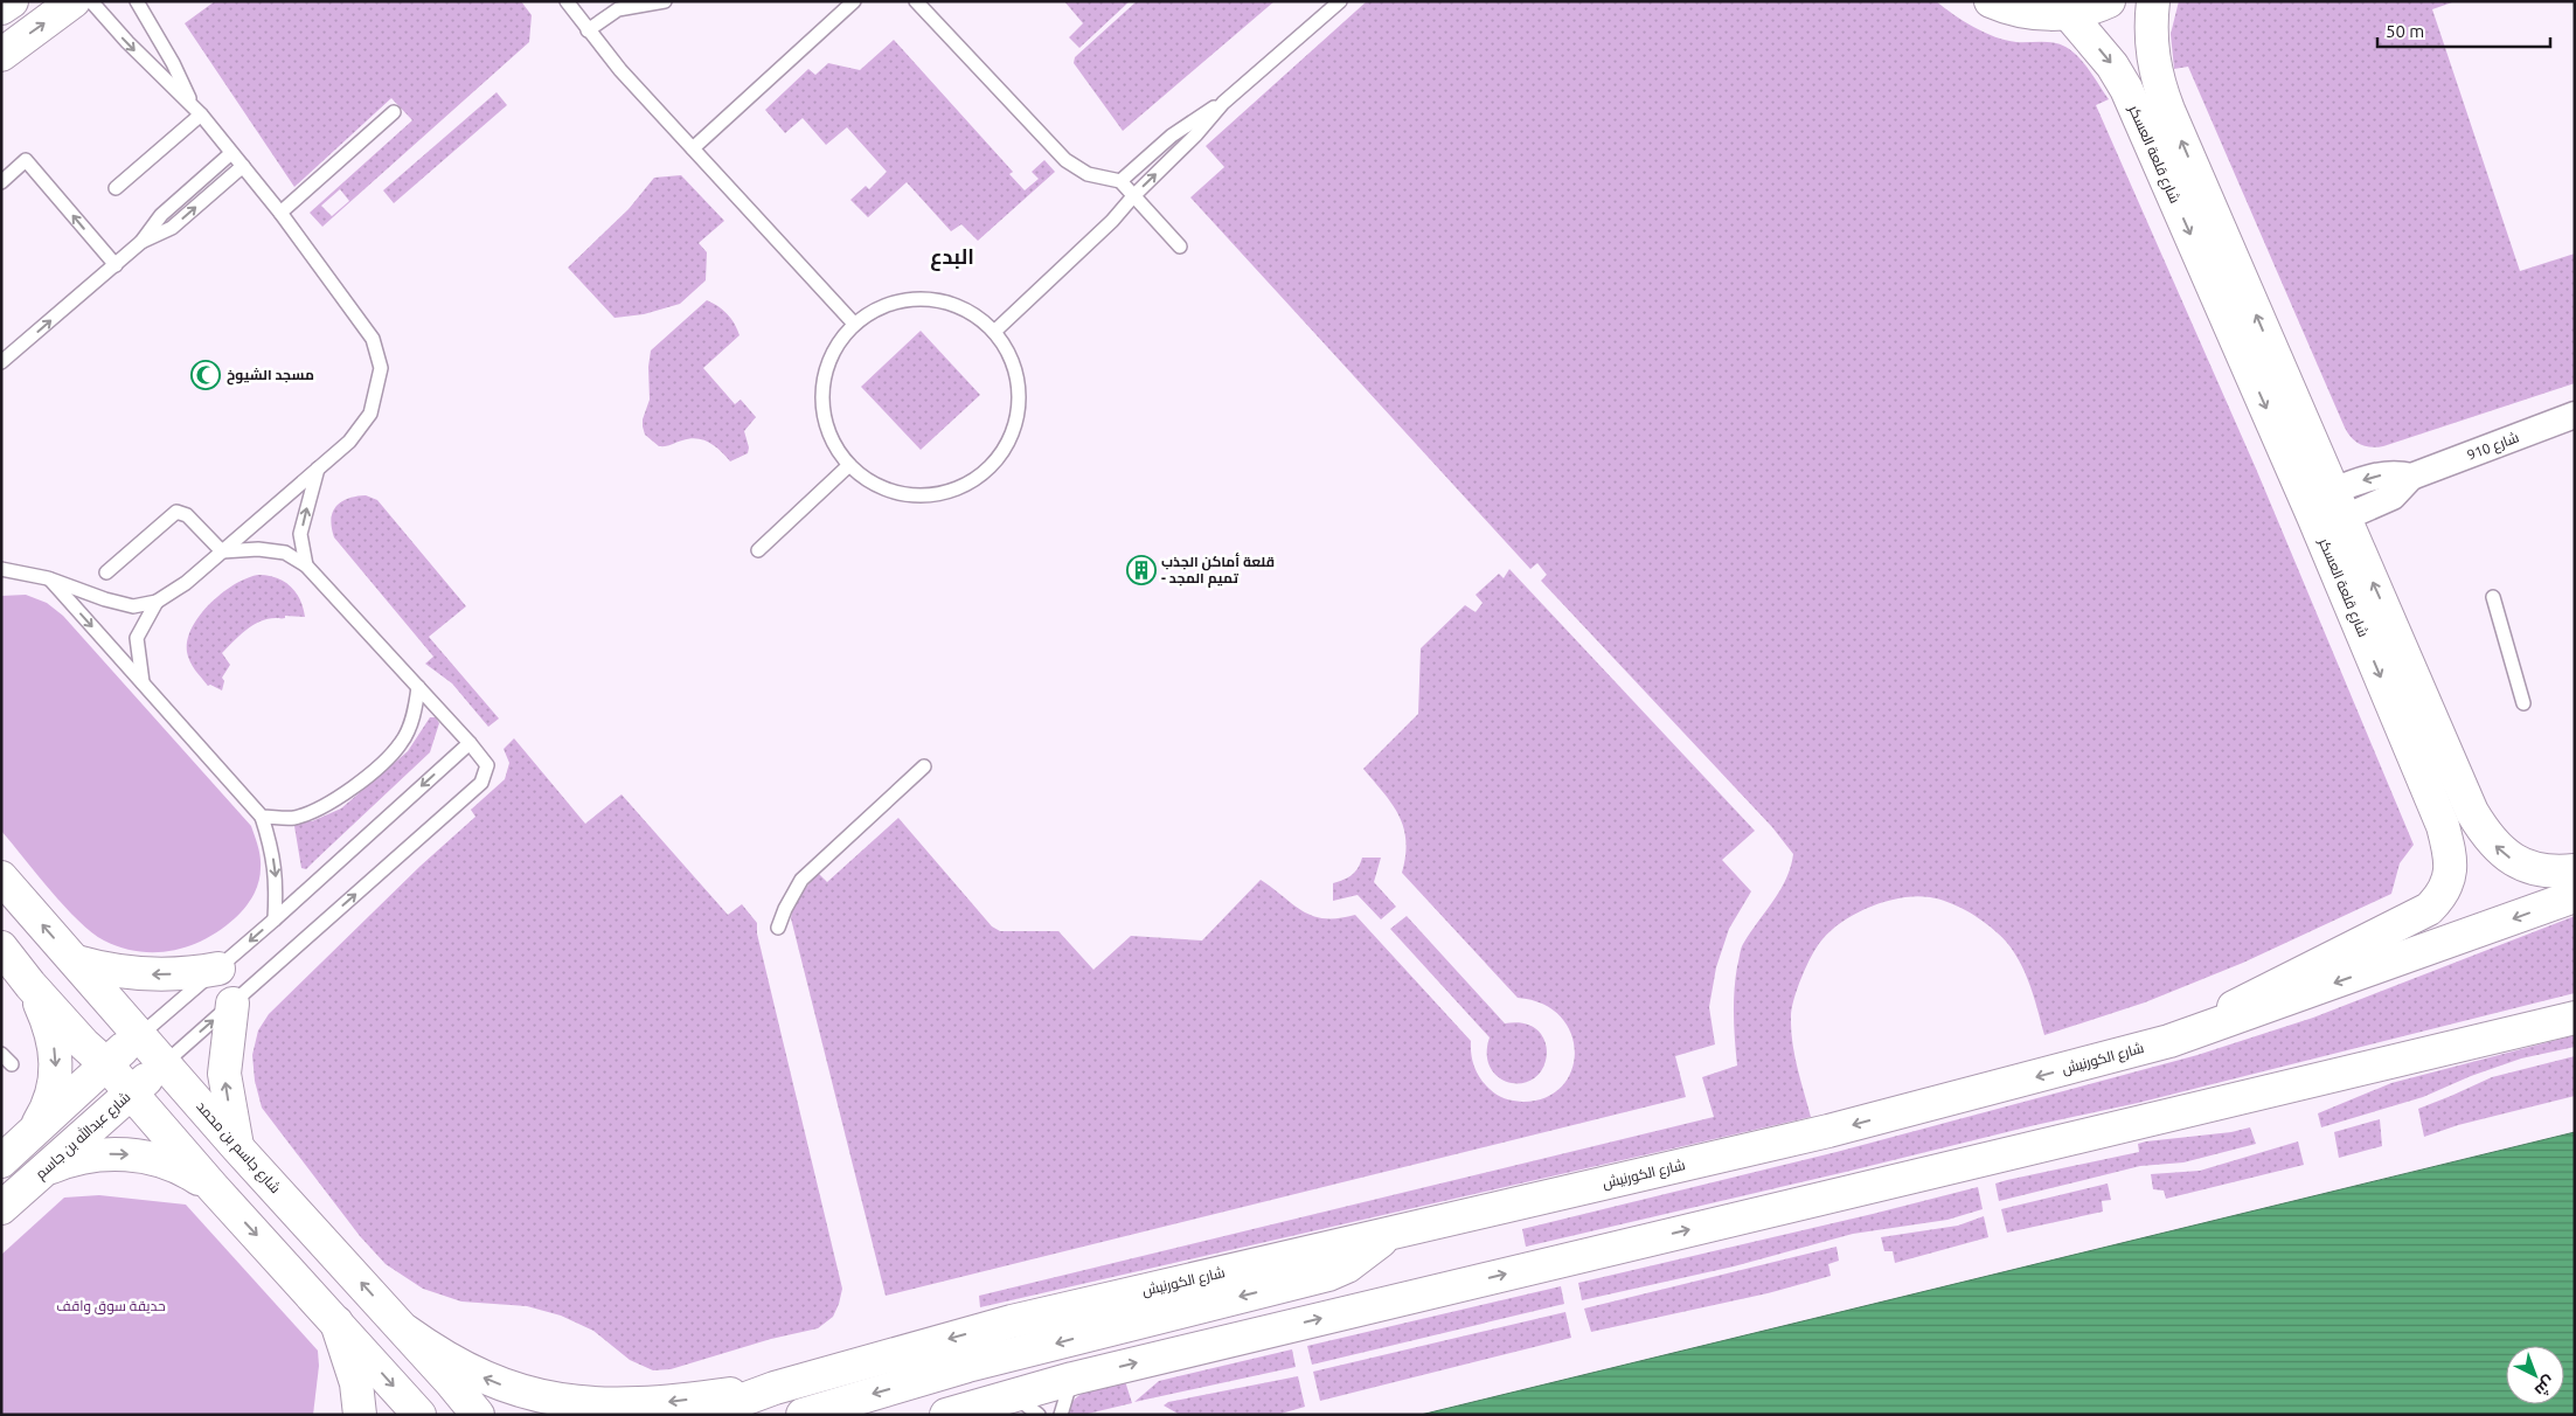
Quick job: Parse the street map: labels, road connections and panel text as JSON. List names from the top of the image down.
{
  "streets": {
    "main road": [
      "شارع قلعة العسكر",
      "شارع الكورنيش",
      "شارع عبدالله بن جاسم",
      "شارع جاسم بن محمد"
    ],
    "street": ["شارع 910"]
  },
  "crossings": [
    ["شارع قلعة العسكر", "شارع 910"],
    ["شارع قلعة العسكر", "شارع الكورنيش"],
    ["شارع عبدالله بن جاسم", "شارع جاسم بن محمد"]
  ],
  "districts": ["البدع"],
  "parks": ["حديقة سوق واقف"],
  "places": {
    "mosque": ["مسجد الشيوخ"],
    "building": ["قلعة أماكن الجذب - تميم المجد"]
  },
  "scale_bar": "50 m",
  "north": "bottom right"
}
